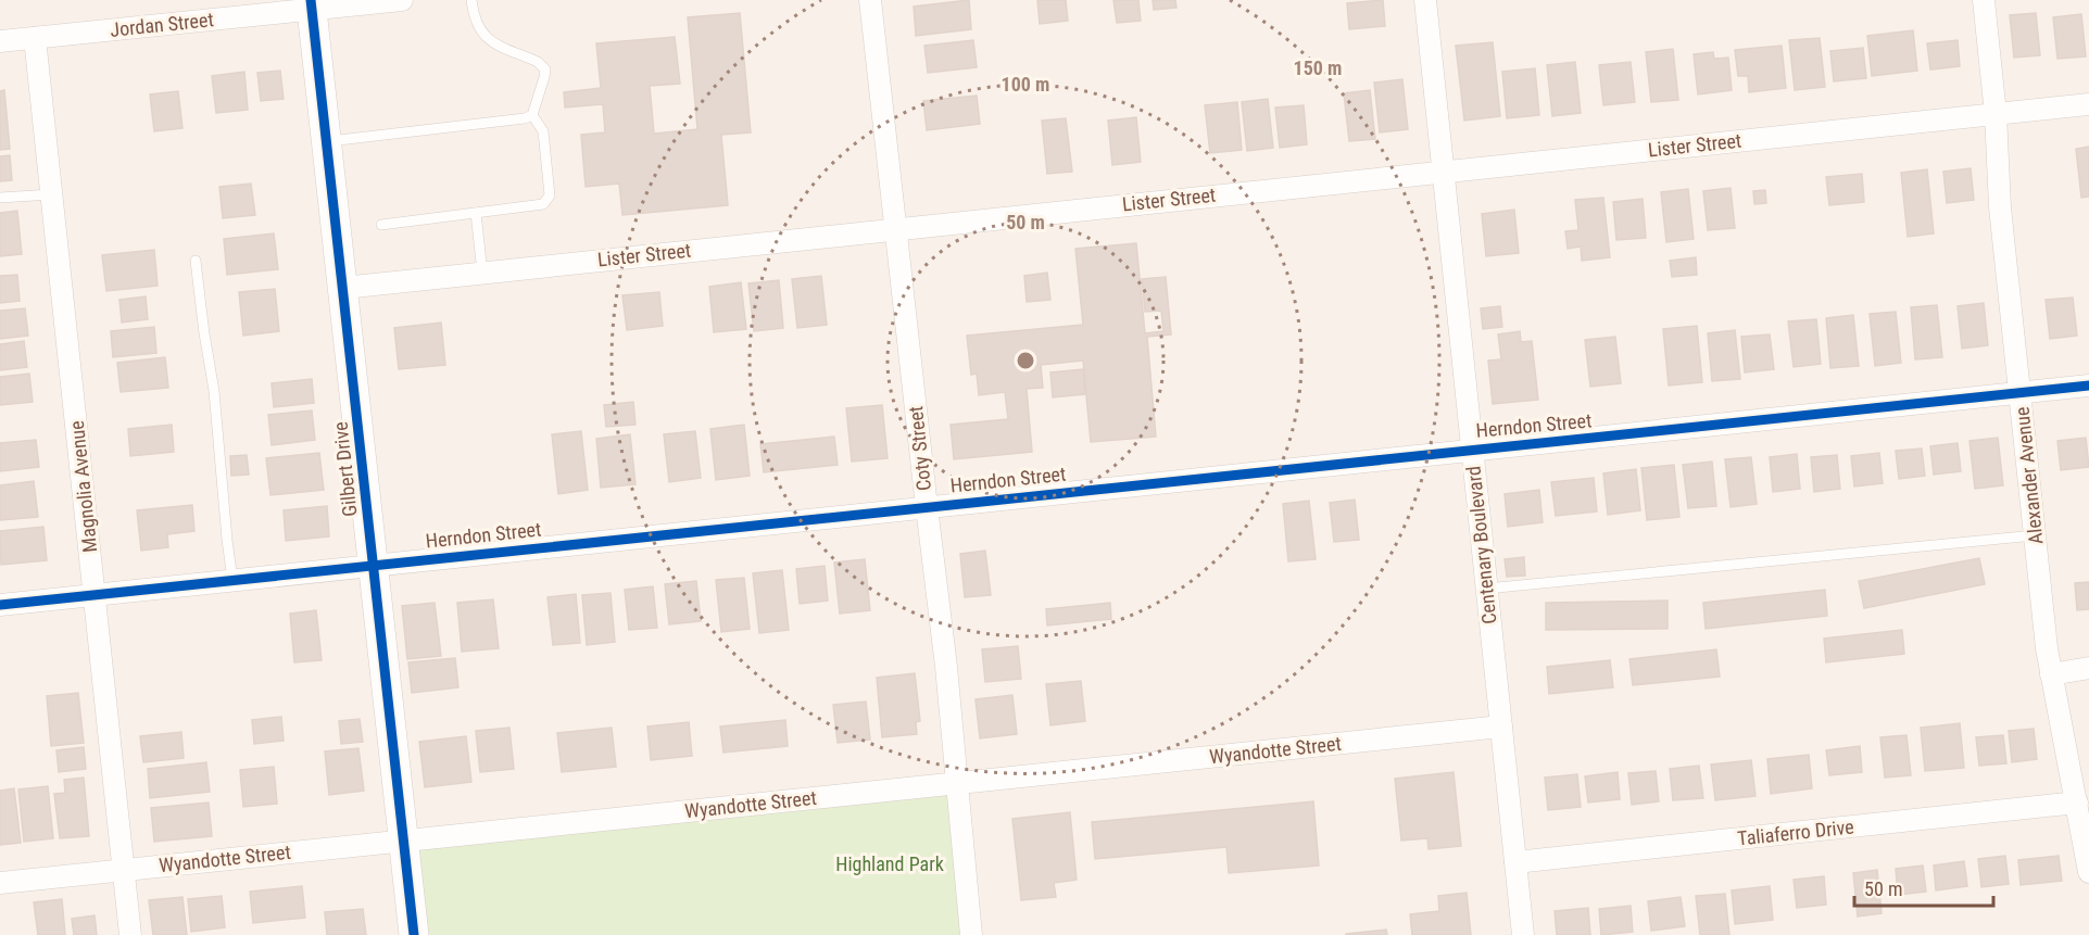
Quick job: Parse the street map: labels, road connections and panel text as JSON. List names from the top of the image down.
{
  "streets": {
    "street": [
      "Jordan Street",
      "Lister Street",
      "Herndon Street",
      "Coty Street",
      "Gilbert Drive",
      "Alexander Avenue",
      "Magnolia Avenue",
      "Centenary Boulevard",
      "Wyandotte Street",
      "Taliaferro Drive"
    ]
  },
  "crossings": [
    ["Jordan Street", "Gilbert Drive"],
    ["Jordan Street", "Magnolia Avenue"],
    ["Lister Street", "Coty Street"],
    ["Lister Street", "Gilbert Drive"],
    ["Lister Street", "Alexander Avenue"],
    ["Lister Street", "Centenary Boulevard"],
    ["Herndon Street", "Coty Street"],
    ["Herndon Street", "Gilbert Drive"],
    ["Herndon Street", "Alexander Avenue"],
    ["Herndon Street", "Magnolia Avenue"],
    ["Herndon Street", "Centenary Boulevard"],
    ["Coty Street", "Wyandotte Street"],
    ["Gilbert Drive", "Wyandotte Street"],
    ["Alexander Avenue", "Taliaferro Drive"],
    ["Magnolia Avenue", "Wyandotte Street"],
    ["Centenary Boulevard", "Wyandotte Street"],
    ["Centenary Boulevard", "Taliaferro Drive"]
  ],
  "parks": ["Highland Park"],
  "scale_bar": "50 m",
  "rings": ["150 m", "100 m", "50 m"]
}
